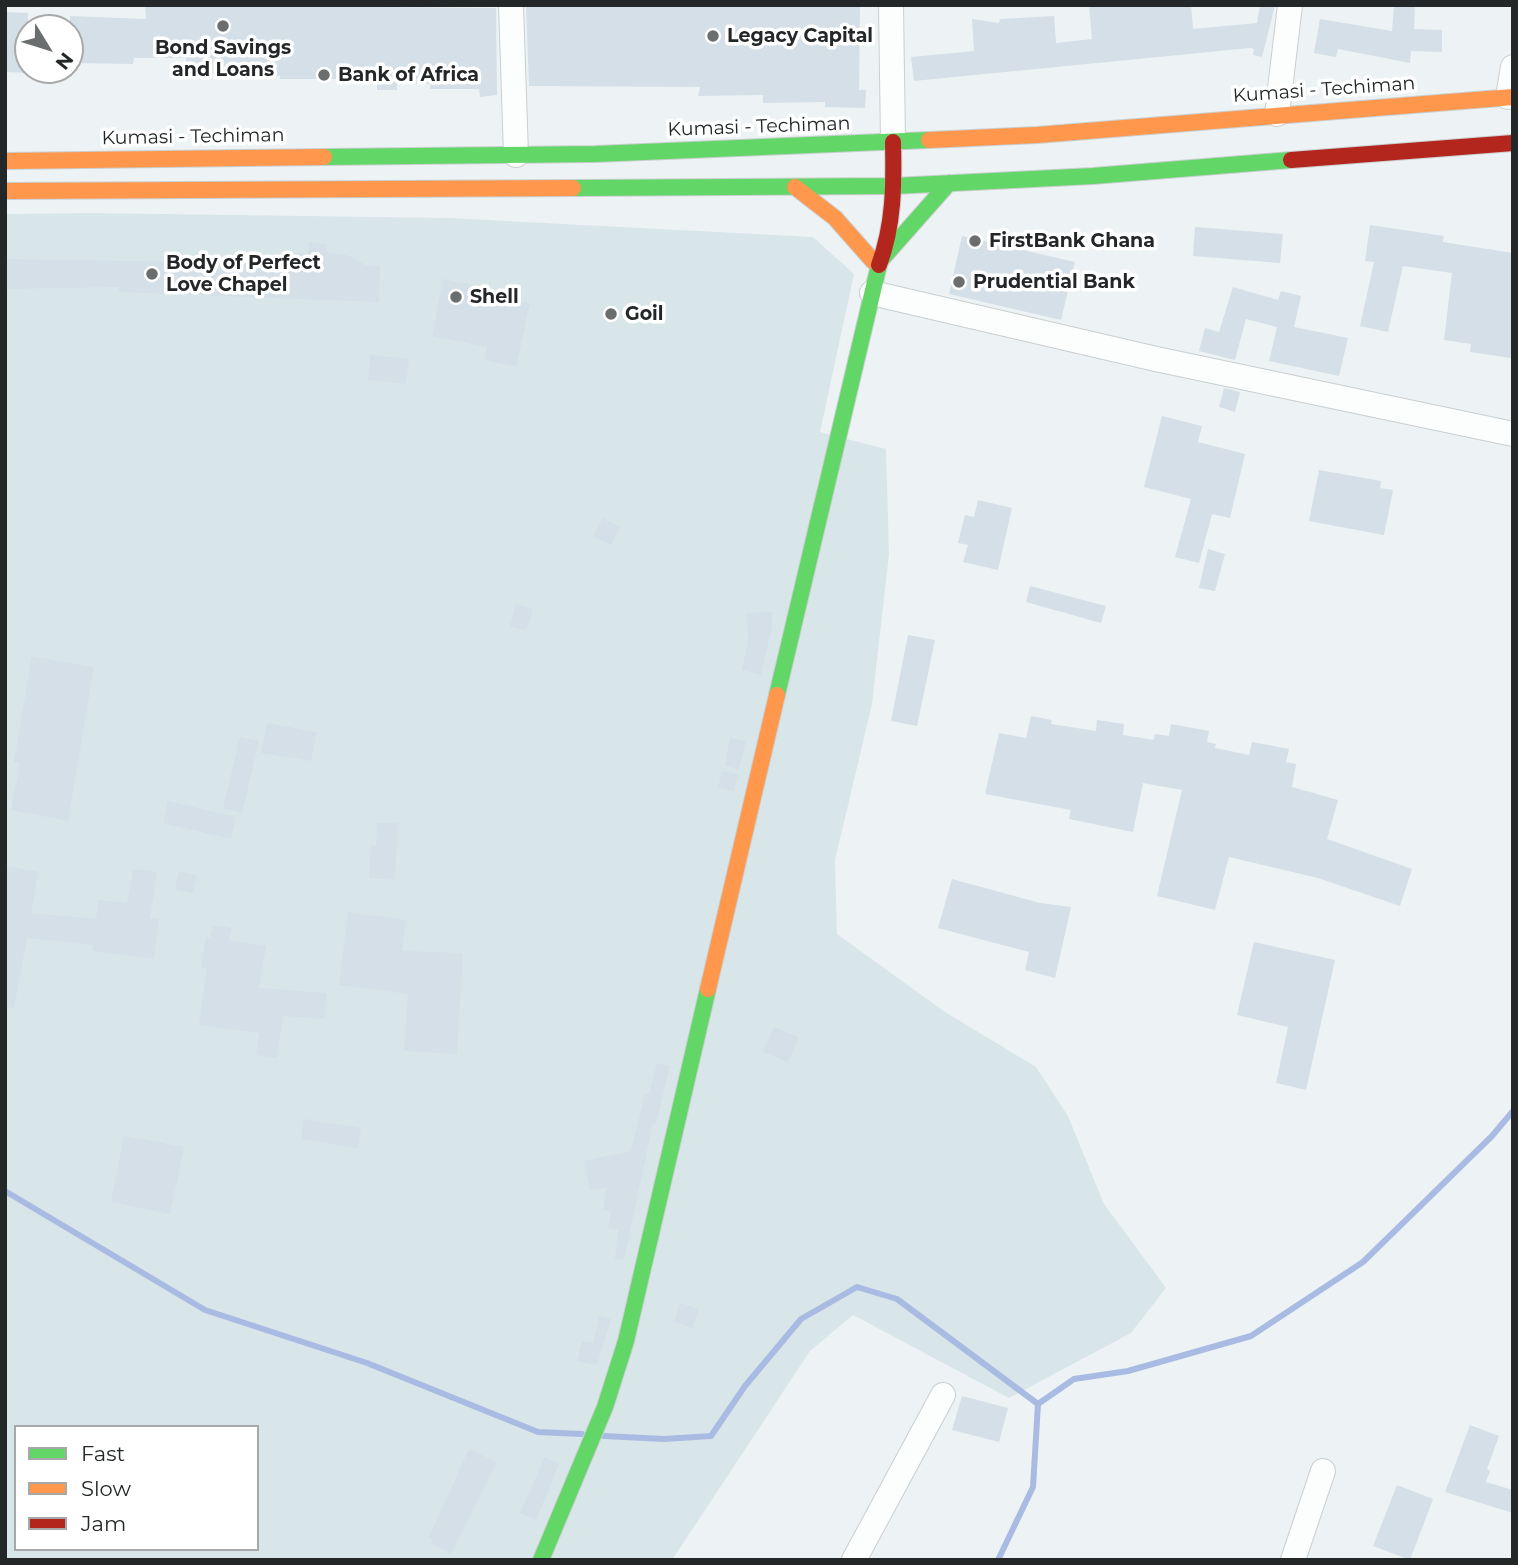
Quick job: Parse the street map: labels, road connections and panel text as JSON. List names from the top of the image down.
{
  "streets": {
    "main road": ["Kumasi - Techiman"]
  },
  "places": [
    "Bond Savings and Loans",
    "Legacy Capital",
    "Bank of Africa",
    "FirstBank Ghana",
    "Body of Perfect Love Chapel",
    "Prudential Bank",
    "Shell",
    "Goil"
  ],
  "legend": ["Fast", "Slow", "Jam"],
  "north": "bottom right"
}
